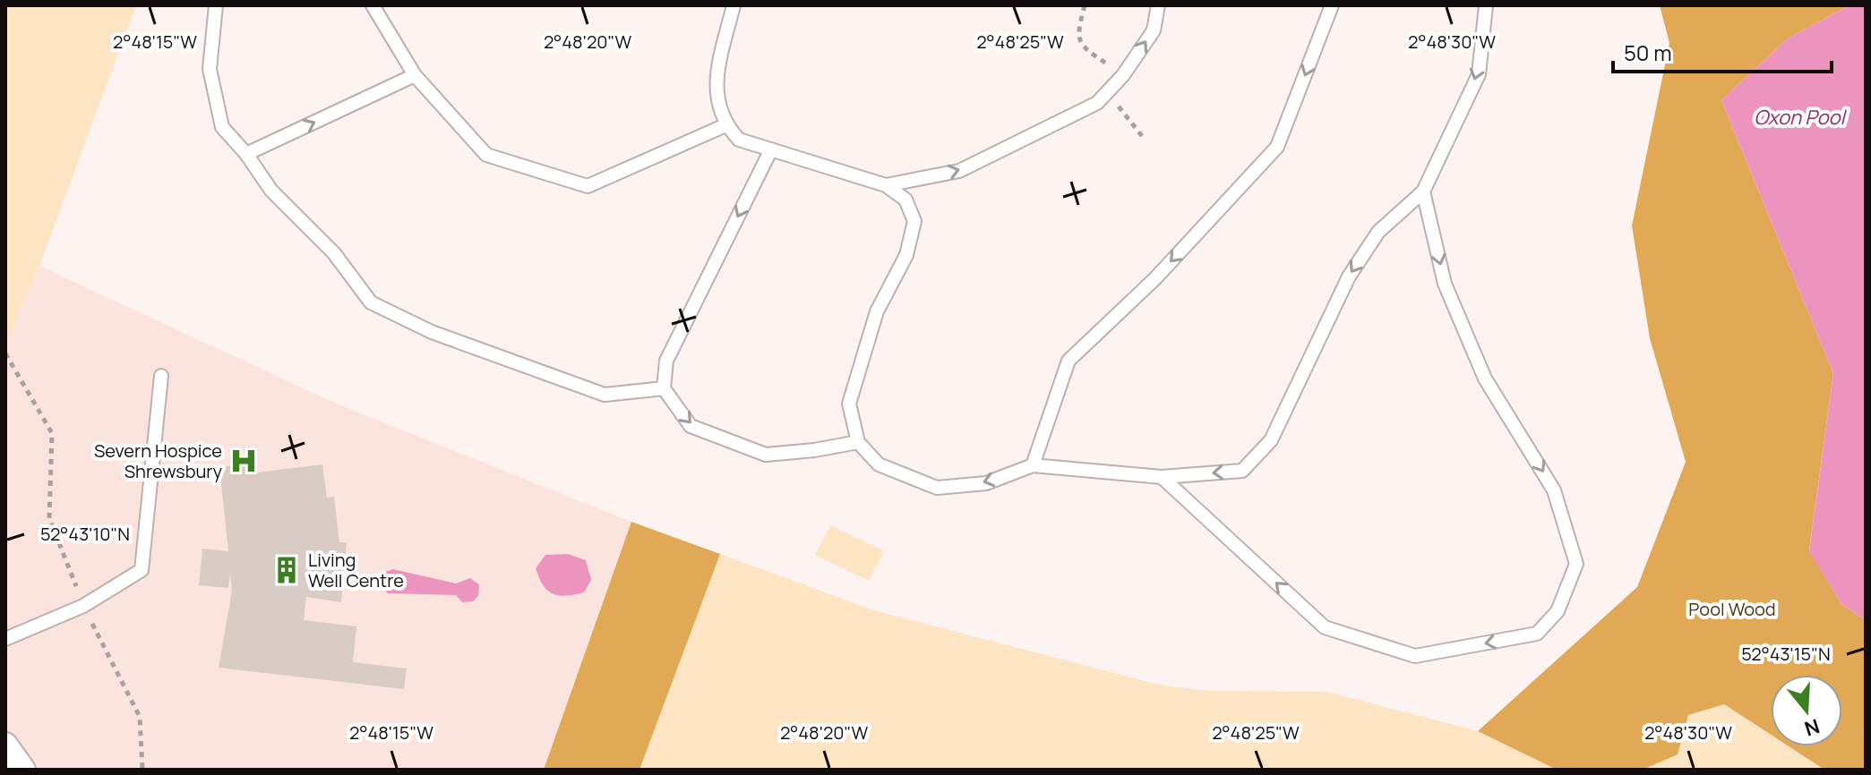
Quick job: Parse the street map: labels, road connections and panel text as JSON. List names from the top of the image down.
{
  "water": ["Oxon Pool"],
  "parks": ["Pool Wood"],
  "places": {
    "hospital": ["Severn Hospice Shrewsbury"],
    "building": ["Living Well Centre"]
  },
  "scale_bar": "50 m",
  "north": "bottom",
  "coordinates": [
    "2°48'15\"W",
    "2°48'20\"W",
    "2°48'25\"W",
    "2°48'30\"W",
    "52°43'10\"N",
    "52°43'15\"N"
  ]
}
